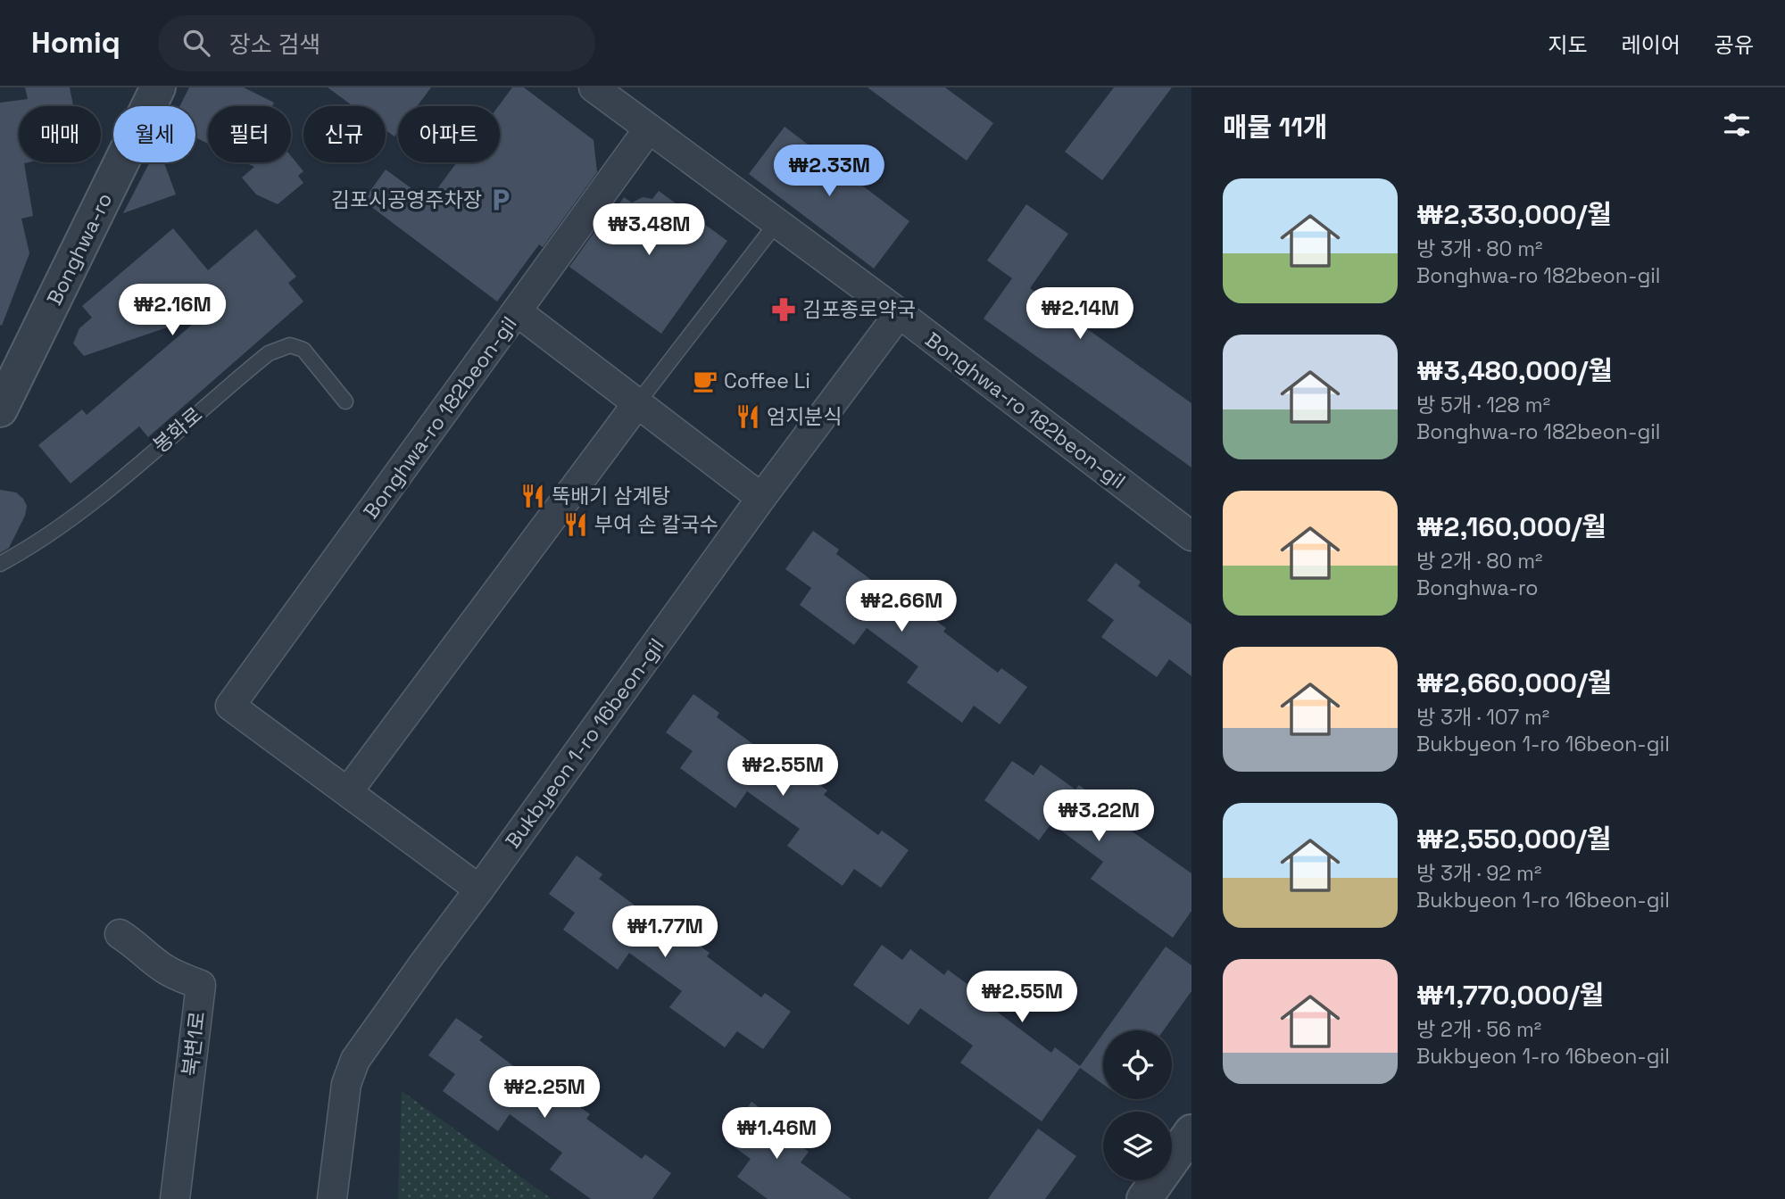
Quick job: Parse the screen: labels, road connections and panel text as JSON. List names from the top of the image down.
{
  "streets": {
    "street": [
      "Bonghwa-ro",
      "Bonghwa-ro 182beon-gil",
      "Bukbyeon 1-ro 16beon-gil",
      "북변1로"
    ],
    "lane": ["봉화로"]
  },
  "crossings": [
    ["Bonghwa-ro 182beon-gil", "Bukbyeon 1-ro 16beon-gil"]
  ],
  "places": {
    "parking": ["김포시공영주차장"],
    "pharmacy": ["김포종로약국"],
    "cafe": ["Coffee Li"],
    "restaurant": ["엄지분식", "뚝배기 삼계탕", "부여 손 칼국수"]
  },
  "page": {
    "header": "Homiq",
    "search": "장소 검색",
    "nav": ["지도", "레이어", "공유"],
    "heading": "매물 11개",
    "chip": [
      "매매",
      "월세",
      "필터",
      "신규",
      "아파트"
    ],
    "price": [
      "₩2.33M",
      "₩3.48M",
      "₩2.16M",
      "₩2.14M",
      "₩2.66M",
      "₩2.55M",
      "₩3.22M",
      "₩1.77M",
      "₩2.55M",
      "₩2.25M",
      "₩1.46M"
    ],
    "list": [
      {
        "name": "₩2,330,000/월",
        "note": "방 3개 · 80 m² · Bonghwa-ro 182beon-gil"
      },
      {
        "name": "₩3,480,000/월",
        "note": "방 5개 · 128 m² · Bonghwa-ro 182beon-gil"
      },
      {
        "name": "₩2,160,000/월",
        "note": "방 2개 · 80 m² · Bonghwa-ro"
      },
      {
        "name": "₩2,660,000/월",
        "note": "방 3개 · 107 m² · Bukbyeon 1-ro 16beon-gil"
      },
      {
        "name": "₩2,550,000/월",
        "note": "방 3개 · 92 m² · Bukbyeon 1-ro 16beon-gil"
      },
      {
        "name": "₩1,770,000/월",
        "note": "방 2개 · 56 m² · Bukbyeon 1-ro 16beon-gil"
      }
    ]
  }
}
